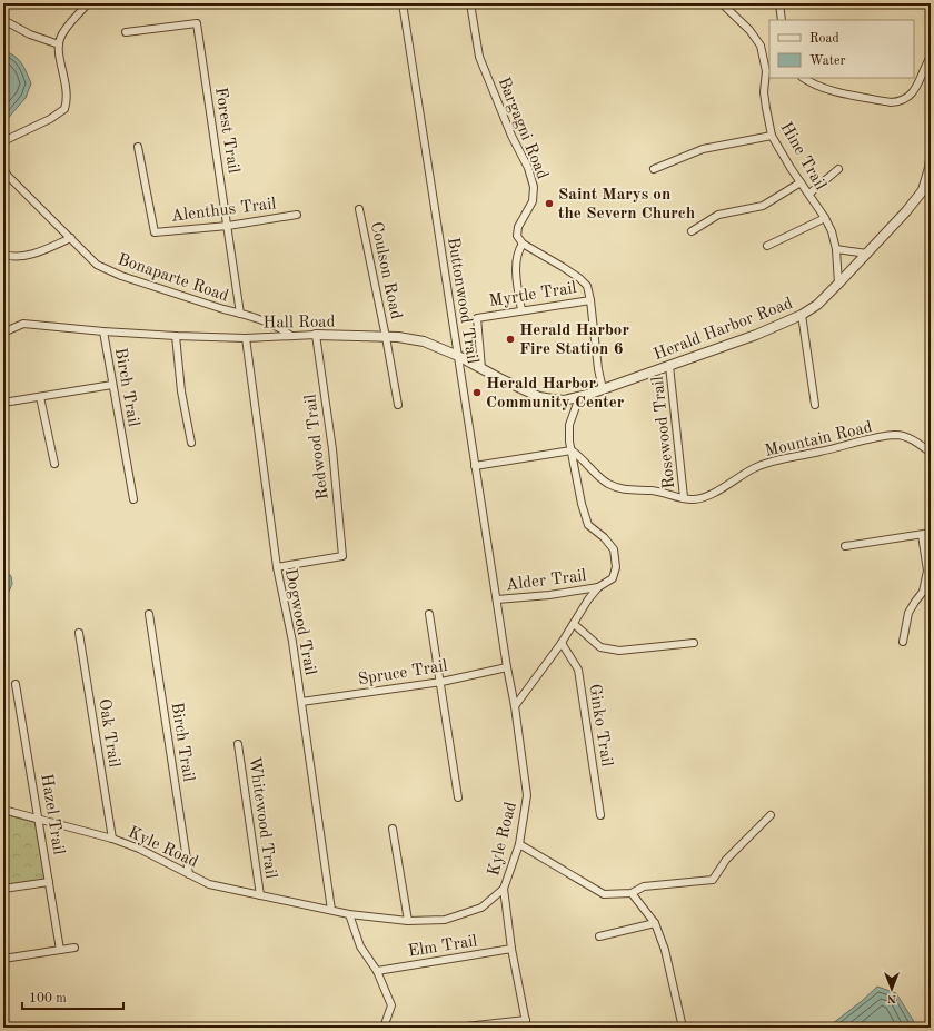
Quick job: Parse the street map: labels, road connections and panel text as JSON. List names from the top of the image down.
{
  "streets": {
    "street": [
      "Bargagni Road",
      "Forest Trail",
      "Hine Trail",
      "Alenthus Trail",
      "Coulson Road",
      "Bonaparte Road",
      "Myrtle Trail",
      "Buttonwood Trail",
      "Hall Road",
      "Herald Harbor Road",
      "Birch Trail",
      "Rosewood Trail",
      "Mountain Road",
      "Redwood Trail",
      "Alder Trail",
      "Dogwood Trail",
      "Spruce Trail",
      "Ginko Trail",
      "Oak Trail",
      "Hazel Trail",
      "Whitewood Trail",
      "Kyle Road",
      "Elm Trail"
    ]
  },
  "crossings": [
    ["Bargagni Road", "Myrtle Trail"],
    ["Forest Trail", "Alenthus Trail"],
    ["Forest Trail", "Bonaparte Road"],
    ["Hine Trail", "Herald Harbor Road"],
    ["Coulson Road", "Hall Road"],
    ["Bonaparte Road", "Hall Road"],
    ["Myrtle Trail", "Hall Road"],
    ["Buttonwood Trail", "Hall Road"],
    ["Buttonwood Trail", "Alder Trail"],
    ["Buttonwood Trail", "Spruce Trail"],
    ["Buttonwood Trail", "Kyle Road"],
    ["Hall Road", "Herald Harbor Road"],
    ["Hall Road", "Birch Trail"],
    ["Hall Road", "Redwood Trail"],
    ["Hall Road", "Dogwood Trail"],
    ["Herald Harbor Road", "Rosewood Trail"],
    ["Birch Trail", "Kyle Road"],
    ["Rosewood Trail", "Mountain Road"],
    ["Redwood Trail", "Dogwood Trail"],
    ["Dogwood Trail", "Spruce Trail"],
    ["Dogwood Trail", "Kyle Road"],
    ["Oak Trail", "Kyle Road"],
    ["Hazel Trail", "Kyle Road"],
    ["Whitewood Trail", "Kyle Road"]
  ],
  "places": ["Saint Marys on the Severn Church", "Herald Harbor Fire Station 6", "Herald Harbor Community Center"],
  "legend": ["Road", "Water"],
  "scale_bar": "100 m",
  "north": "bottom"
}
